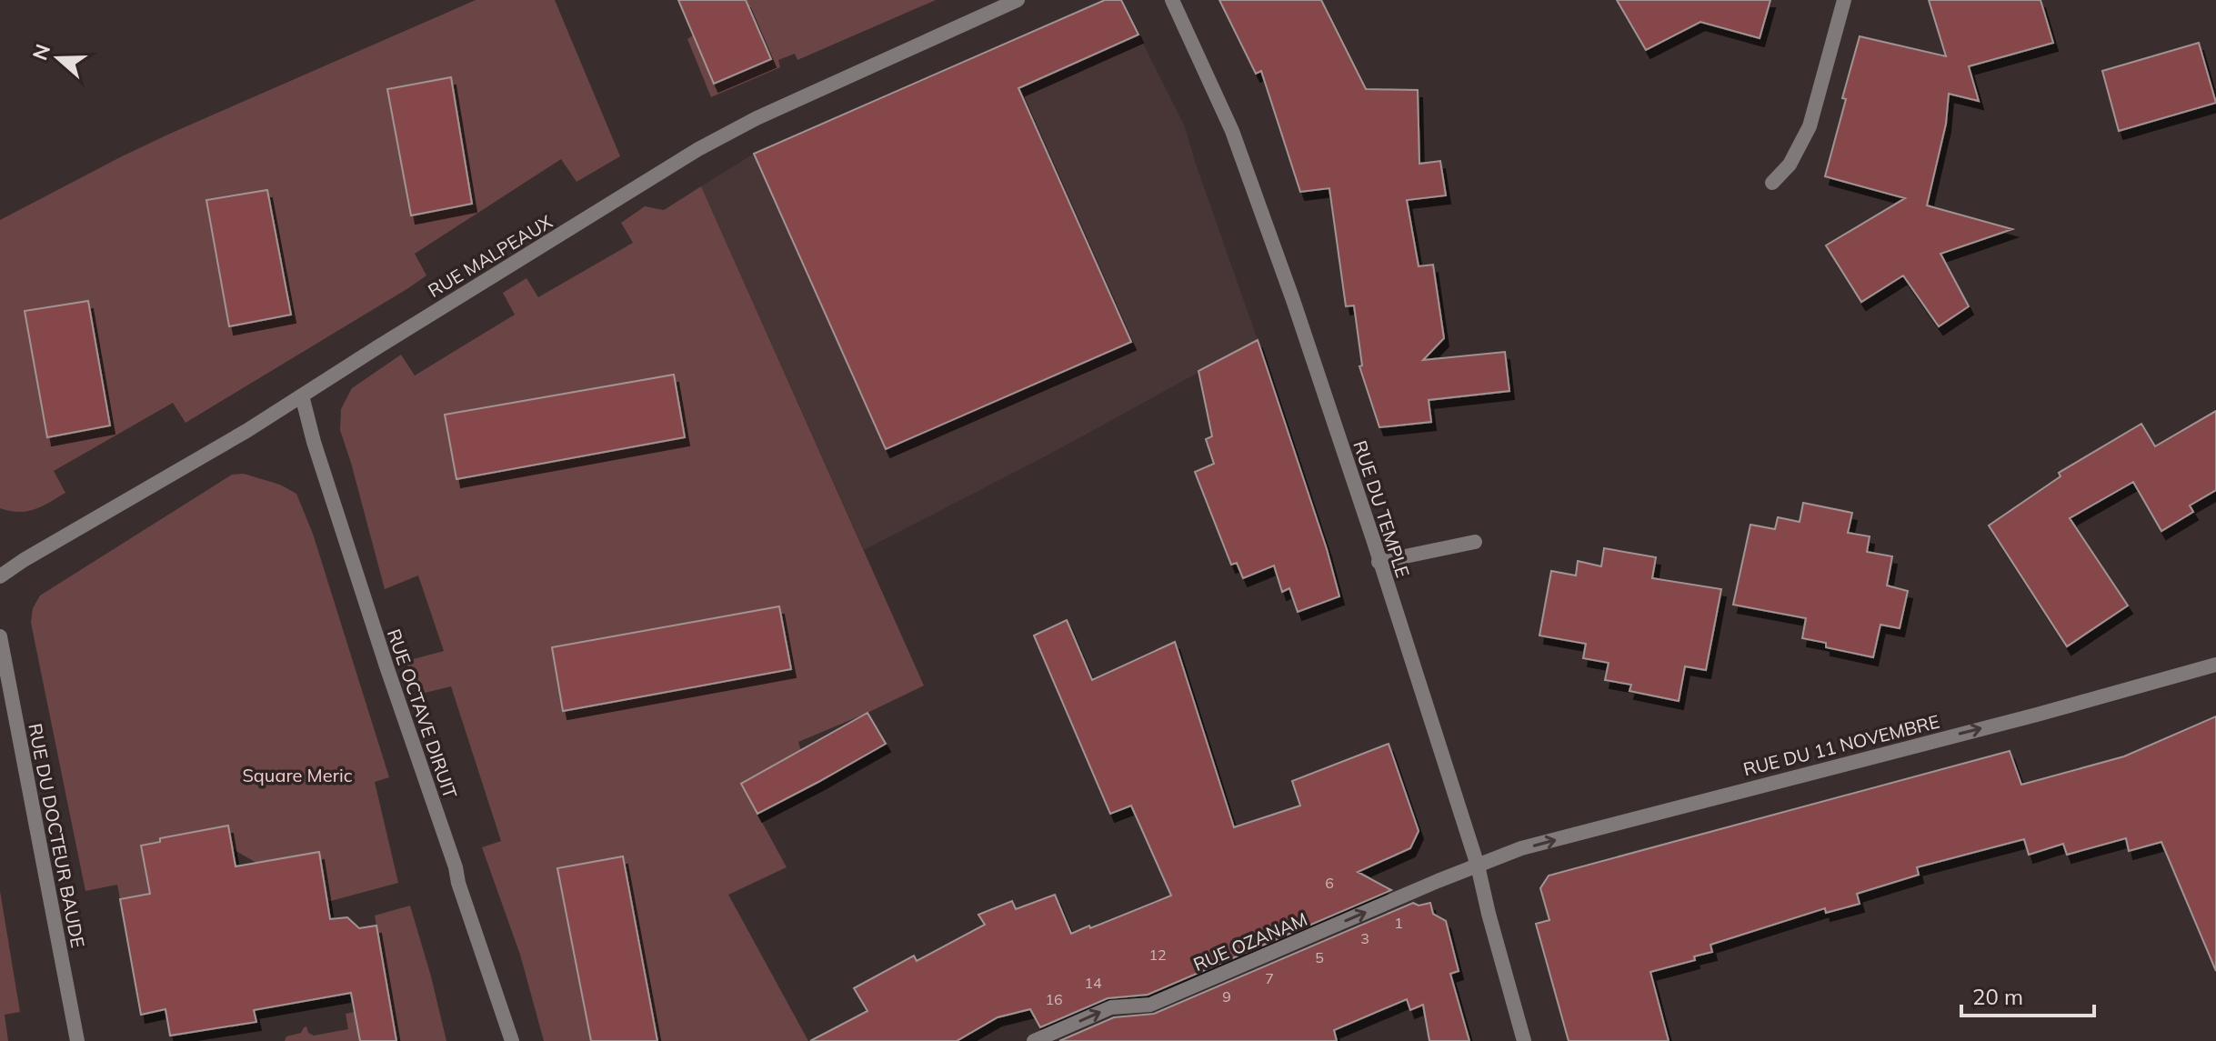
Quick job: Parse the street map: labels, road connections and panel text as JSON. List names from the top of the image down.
{
  "streets": {
    "street": [
      "RUE MALPEAUX",
      "RUE DU TEMPLE",
      "RUE OCTAVE DIRUIT",
      "RUE DU 11 NOVEMBRE",
      "RUE DU DOCTEUR BAUDE",
      "RUE OZANAM"
    ]
  },
  "crossings": [
    ["RUE MALPEAUX", "RUE OCTAVE DIRUIT"],
    ["RUE DU TEMPLE", "RUE DU 11 NOVEMBRE"],
    ["RUE DU TEMPLE", "RUE OZANAM"],
    ["RUE DU 11 NOVEMBRE", "RUE OZANAM"]
  ],
  "one_way": ["RUE DU 11 NOVEMBRE", "RUE OZANAM"],
  "parks": ["Square Meric"],
  "house_numbers": [
    "6",
    "1",
    "3",
    "12",
    "5",
    "7",
    "14",
    "9",
    "16"
  ],
  "scale_bar": "20 m",
  "north": "left"
}
